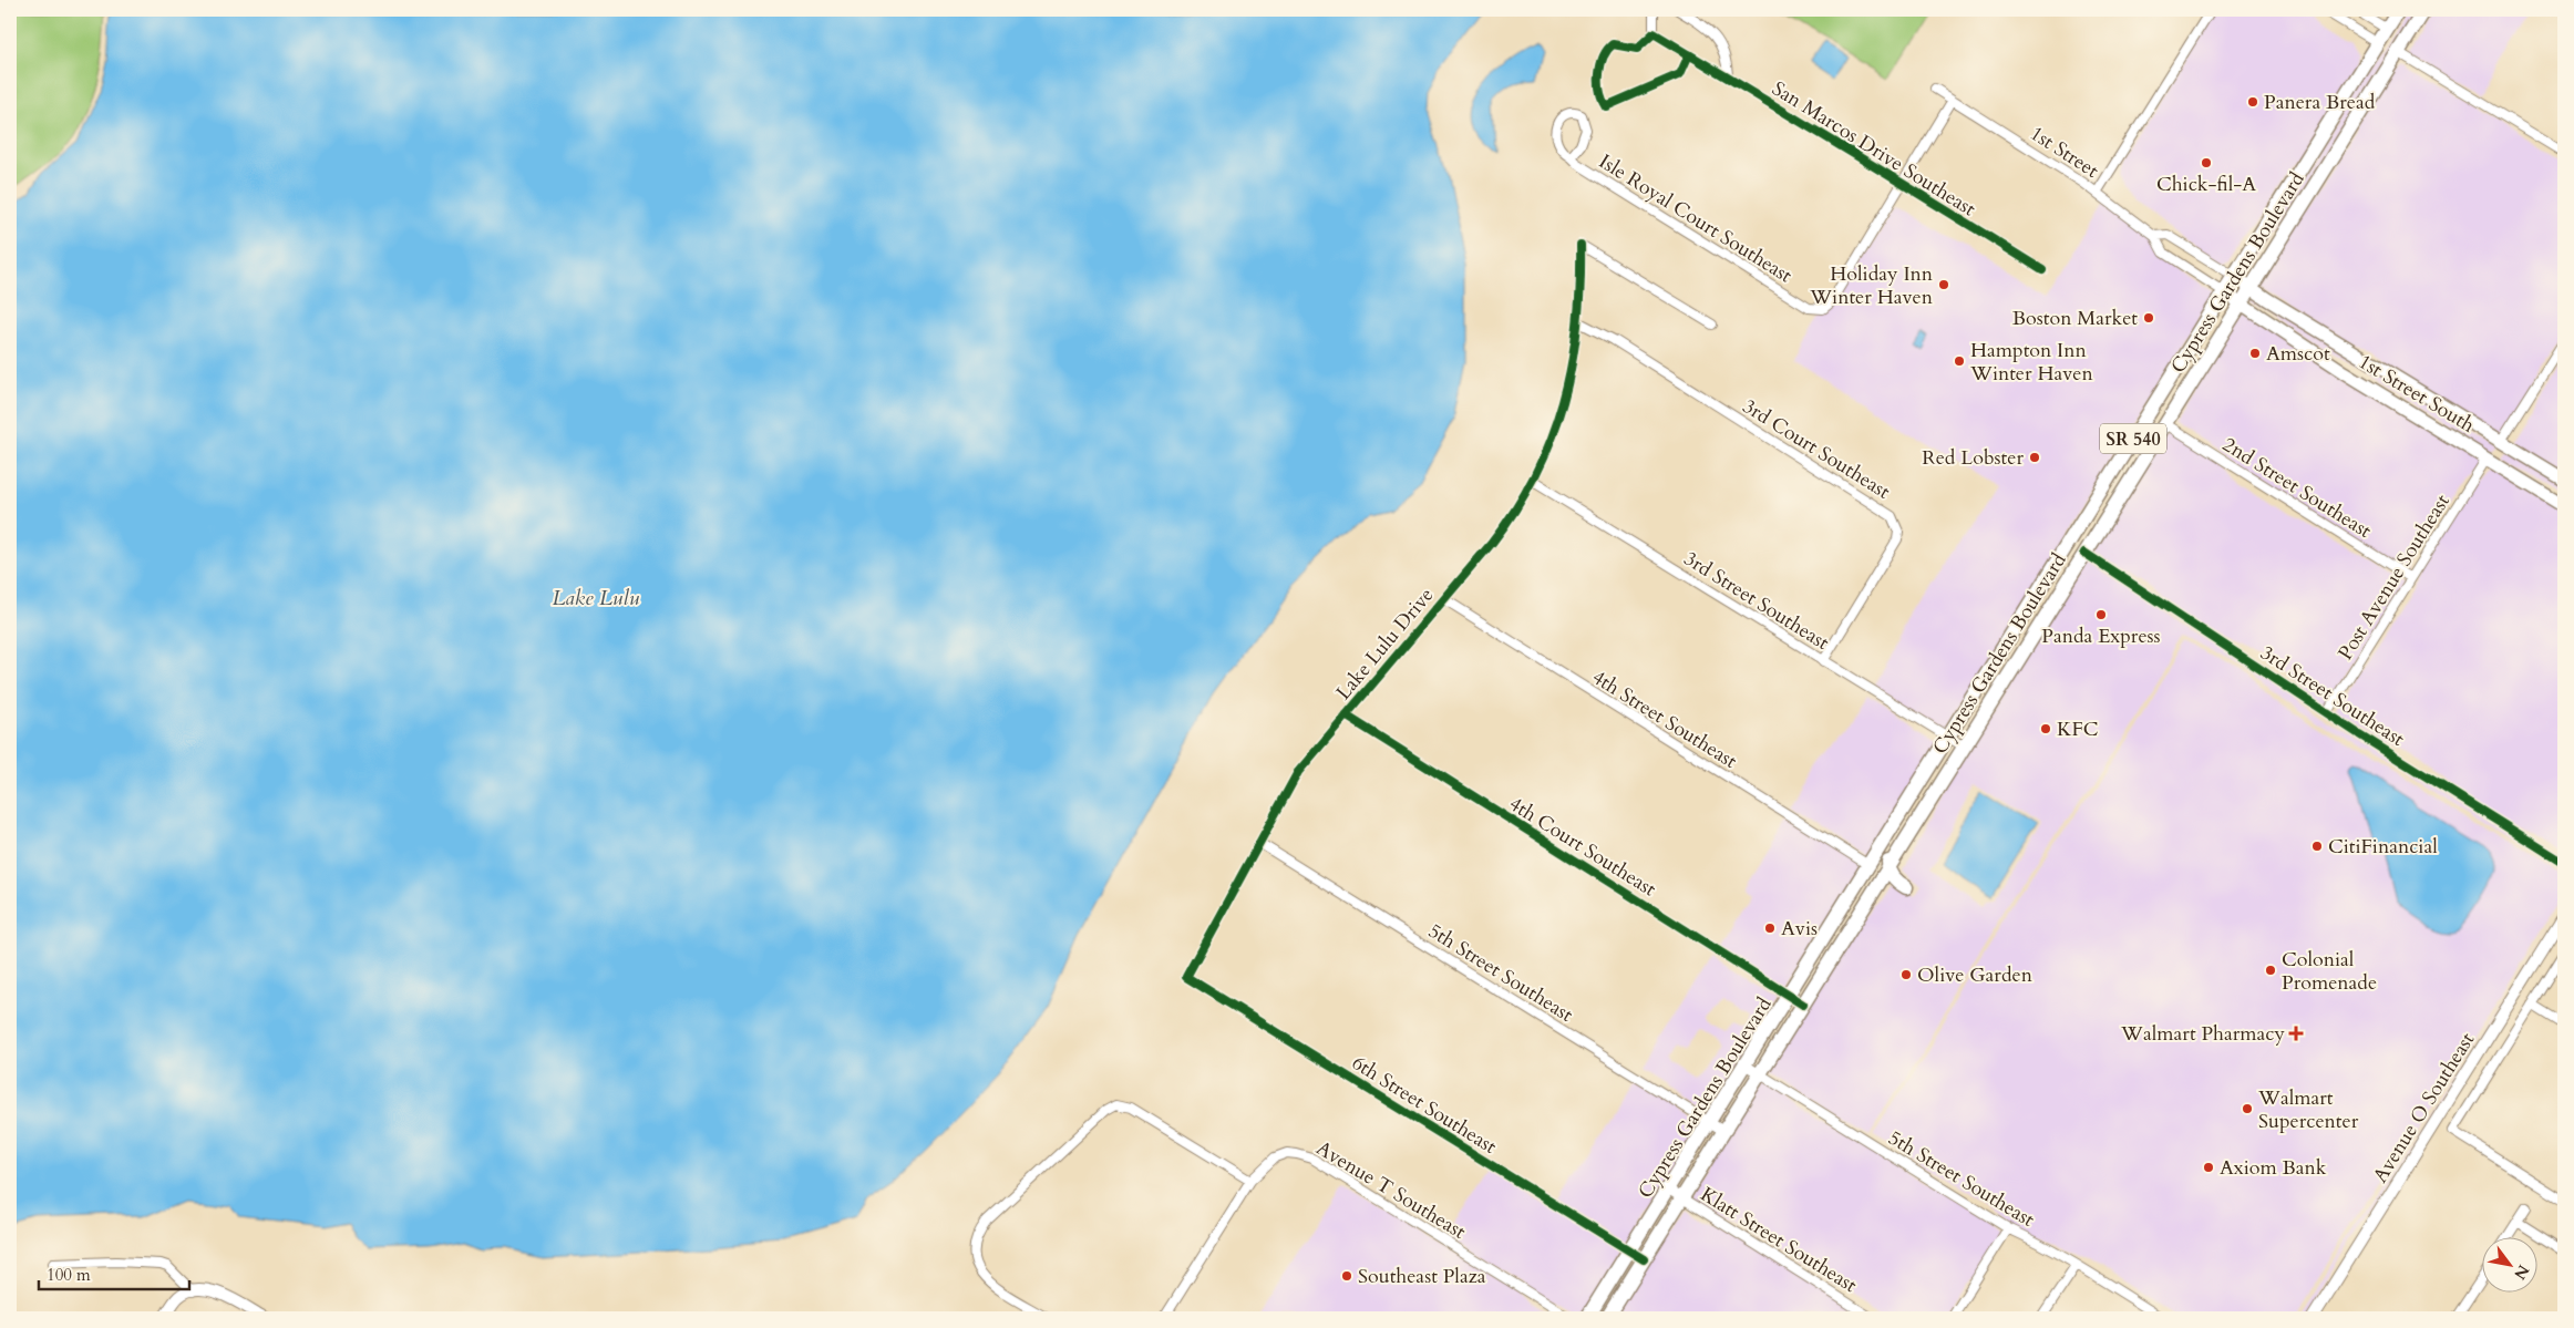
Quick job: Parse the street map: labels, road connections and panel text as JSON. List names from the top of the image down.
{
  "streets": {
    "main road": ["Cypress Gardens Boulevard", "1st Street South", "SR 540"],
    "street": [
      "San Marcos Drive Southeast",
      "1st Street",
      "Isle Royal Court Southeast",
      "3rd Court Southeast",
      "2nd Street Southeast",
      "Post Avenue Southeast",
      "3rd Street Southeast",
      "Lake Lulu Drive",
      "4th Street Southeast",
      "4th Court Southeast",
      "5th Street Southeast",
      "6th Street Southeast",
      "Avenue O Southeast",
      "Avenue T Southeast",
      "Klatt Street Southeast"
    ]
  },
  "crossings": [
    ["San Marcos Drive Southeast", "Isle Royal Court Southeast"],
    ["1st Street", "Isle Royal Court Southeast"],
    ["1st Street", "Cypress Gardens Boulevard"],
    ["1st Street", "1st Street South"],
    ["Cypress Gardens Boulevard", "1st Street South"],
    ["Cypress Gardens Boulevard", "2nd Street Southeast"],
    ["Cypress Gardens Boulevard", "3rd Street Southeast"],
    ["Cypress Gardens Boulevard", "4th Street Southeast"],
    ["Cypress Gardens Boulevard", "4th Court Southeast"],
    ["Cypress Gardens Boulevard", "5th Street Southeast"],
    ["Cypress Gardens Boulevard", "6th Street Southeast"],
    ["Cypress Gardens Boulevard", "Klatt Street Southeast"],
    ["1st Street South", "Post Avenue Southeast"],
    ["3rd Court Southeast", "3rd Street Southeast"],
    ["3rd Court Southeast", "Lake Lulu Drive"],
    ["2nd Street Southeast", "Post Avenue Southeast"],
    ["Post Avenue Southeast", "3rd Street Southeast"],
    ["3rd Street Southeast", "Lake Lulu Drive"],
    ["Lake Lulu Drive", "4th Street Southeast"],
    ["Lake Lulu Drive", "4th Court Southeast"],
    ["Lake Lulu Drive", "5th Street Southeast"],
    ["Lake Lulu Drive", "6th Street Southeast"]
  ],
  "water": ["Lake Lulu"],
  "places": {
    "other": [
      "Panera Bread",
      "Chick-fil-A",
      "Holiday Inn Winter Haven",
      "Boston Market",
      "Amscot",
      "Hampton Inn Winter Haven",
      "Red Lobster",
      "Panda Express",
      "KFC",
      "CitiFinancial",
      "Avis",
      "Colonial Promenade",
      "Olive Garden",
      "Walmart Supercenter",
      "Axiom Bank",
      "Southeast Plaza"
    ],
    "health": ["Walmart Pharmacy"]
  },
  "scale_bar": "100 m",
  "north": "bottom right"
}
